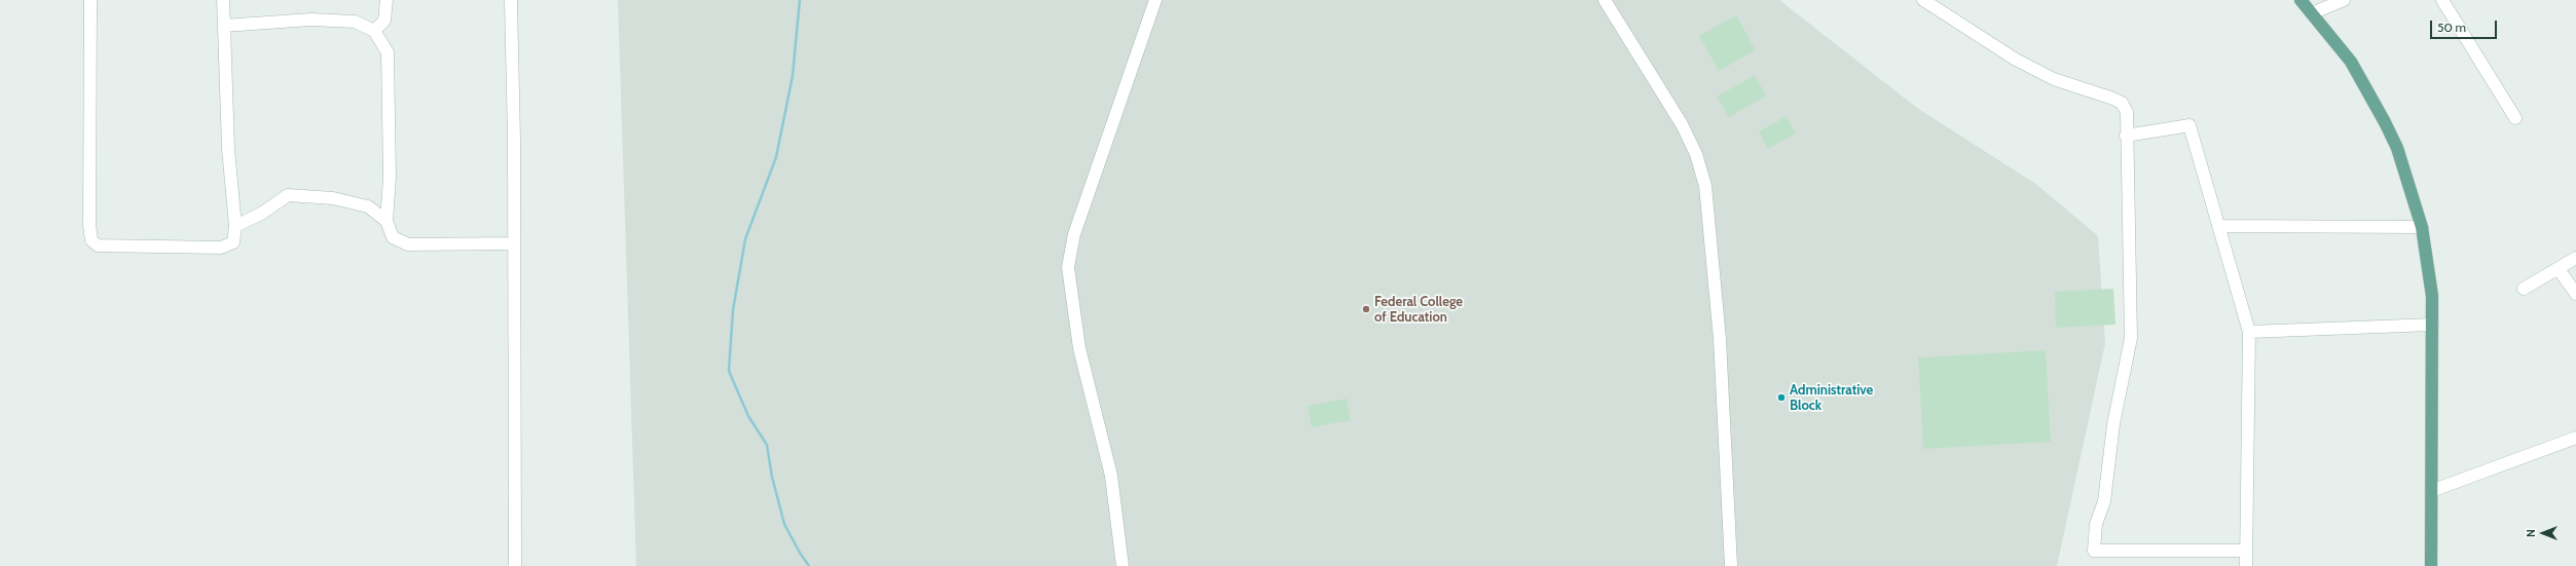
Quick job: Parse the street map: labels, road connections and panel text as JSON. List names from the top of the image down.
{
  "places": ["Federal College of Education", "Administrative Block"],
  "scale_bar": "50 m",
  "north": "left"
}
